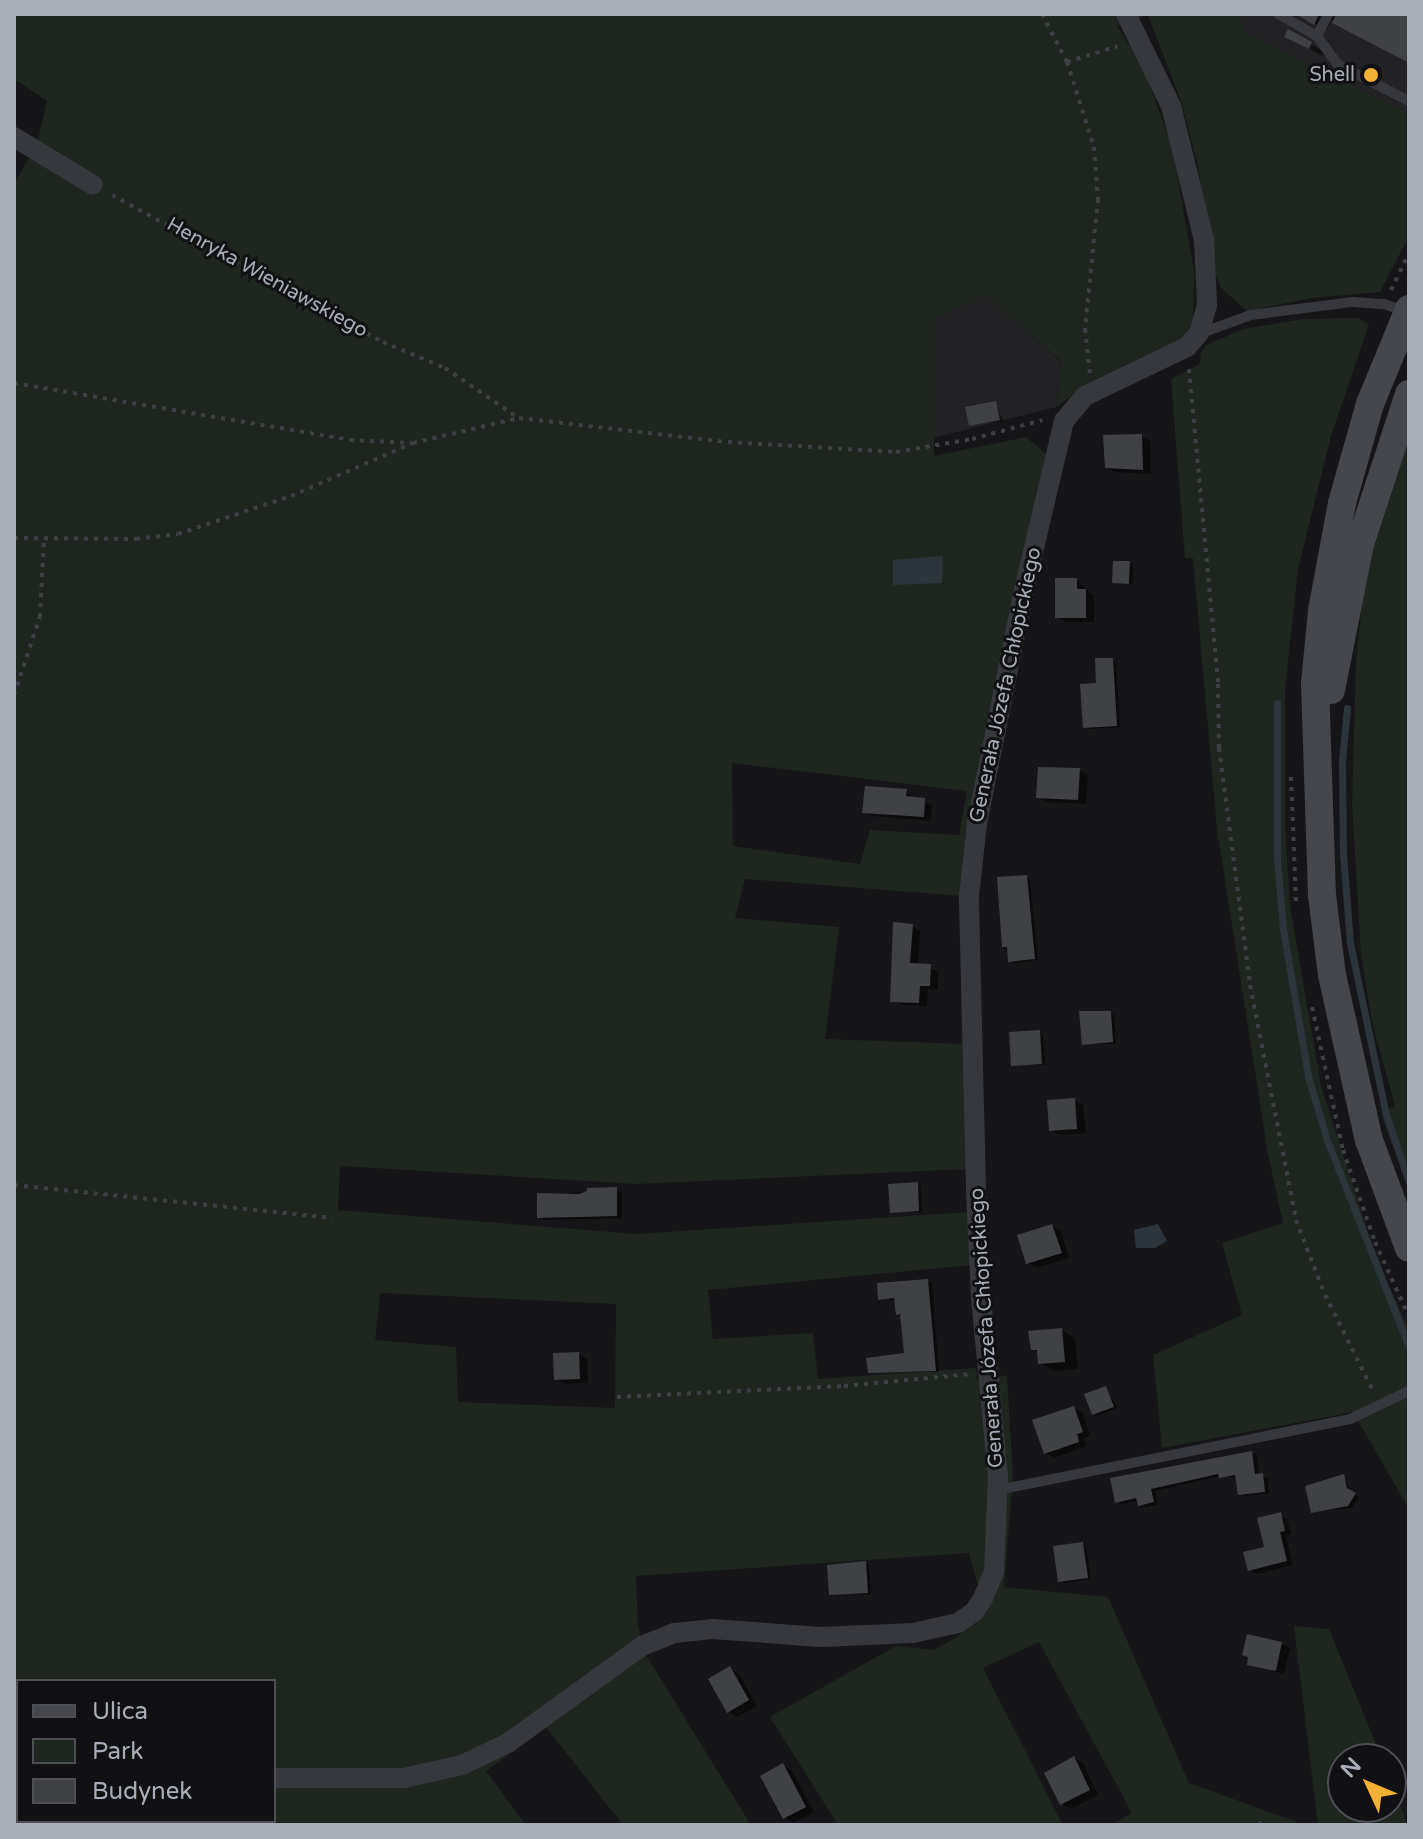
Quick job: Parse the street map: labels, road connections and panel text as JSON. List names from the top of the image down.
{
  "streets": {
    "street": ["Generała Józefa Chłopickiego"],
    "path": ["Henryka Wieniawskiego"]
  },
  "places": ["Shell"],
  "legend": ["Ulica", "Park", "Budynek"],
  "north": "top left"
}
